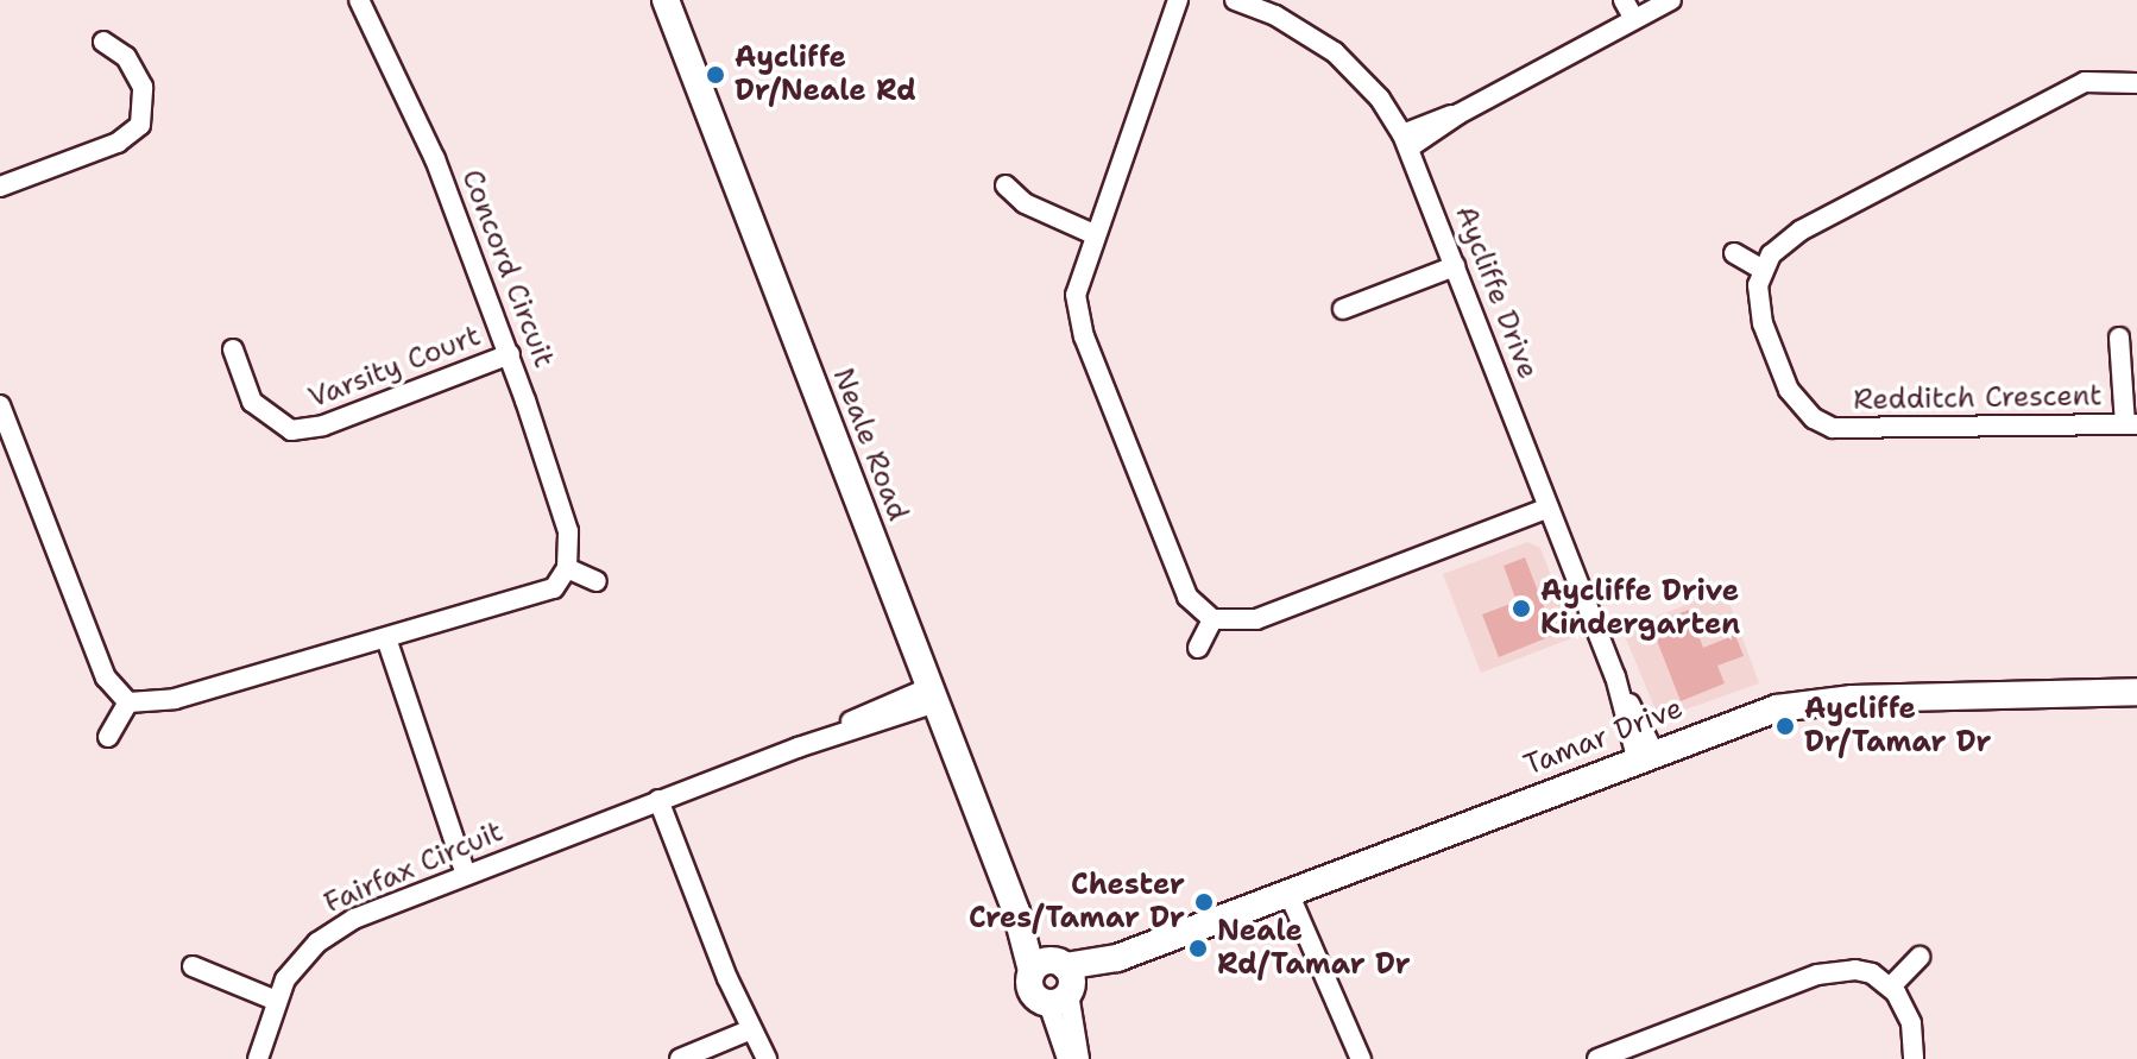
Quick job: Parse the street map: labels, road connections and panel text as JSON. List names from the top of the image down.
{
  "streets": {
    "street": [
      "Concord Circuit",
      "Aycliffe Drive",
      "Varsity Court",
      "Redditch Crescent",
      "Neale Road",
      "Tamar Drive",
      "Fairfax Circuit"
    ]
  },
  "crossings": [
    ["Concord Circuit", "Varsity Court"],
    ["Aycliffe Drive", "Tamar Drive"],
    ["Neale Road", "Tamar Drive"],
    ["Neale Road", "Fairfax Circuit"]
  ],
  "places": [
    "Aycliffe Dr/Neale Rd",
    "Aycliffe Drive Kindergarten",
    "Aycliffe Dr/Tamar Dr",
    "Chester Cres/Tamar Dr",
    "Neale Rd/Tamar Dr"
  ]
}
